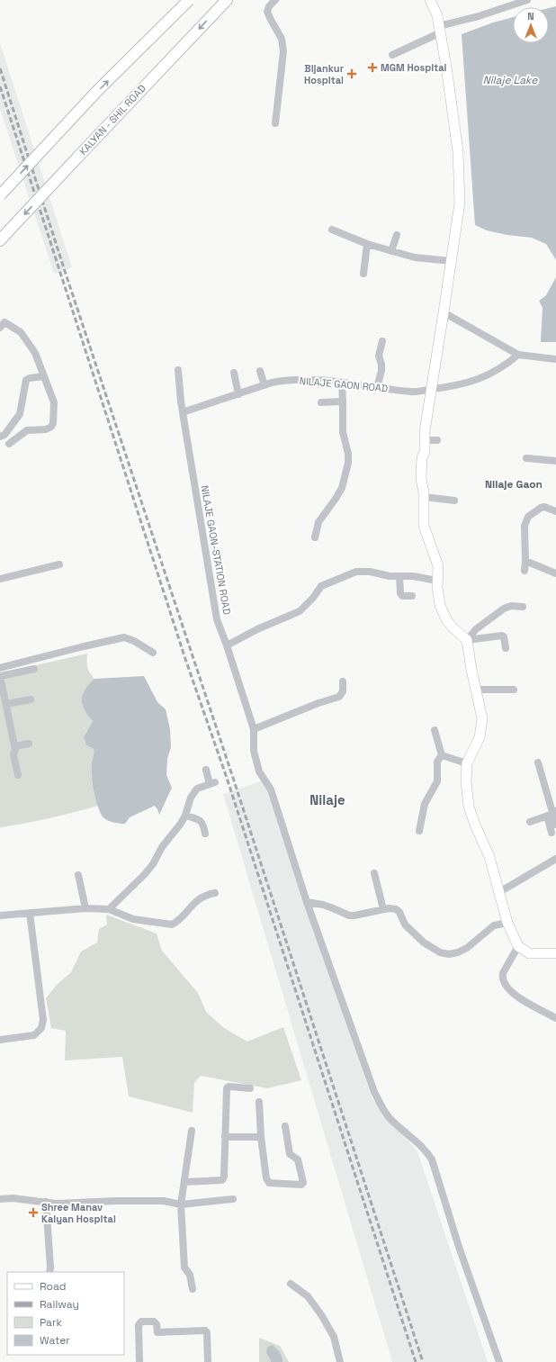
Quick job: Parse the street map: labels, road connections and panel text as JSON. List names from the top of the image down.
{
  "streets": {
    "main road": ["KALYAN - SHIL ROAD"],
    "street": ["NILAJE GAON ROAD", "NILAJE GAON-STATION ROAD"]
  },
  "crossings": [
    ["NILAJE GAON ROAD", "NILAJE GAON-STATION ROAD"]
  ],
  "districts": ["Nilaje Gaon", "Nilaje"],
  "water": ["Nilaje Lake"],
  "places": {
    "health": ["MGM Hospital", "Bijankur Hospital", "Shree Manav Kalyan Hospital"]
  },
  "legend": [
    "Road",
    "Railway",
    "Park",
    "Water"
  ],
  "north": "top"
}
